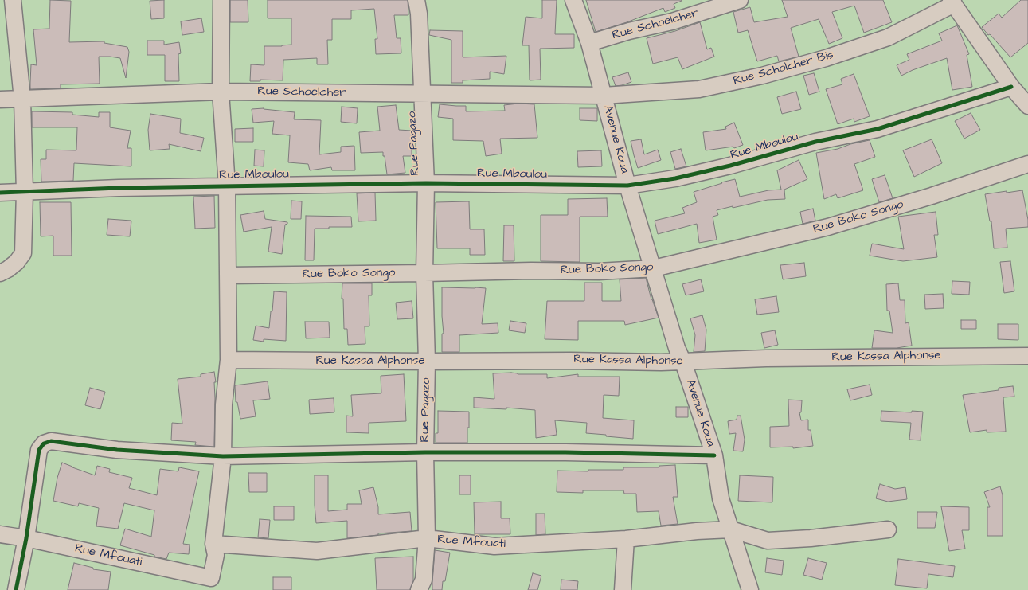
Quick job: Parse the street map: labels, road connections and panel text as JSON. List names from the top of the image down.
{
  "streets": {
    "street": [
      "Rue Schoelcher",
      "Rue Scholcher Bis",
      "Avenue Koua",
      "Rue Pagazo",
      "Rue Mboulou",
      "Rue Boko Songo",
      "Rue Kassa Alphonse",
      "Rue Mfouati"
    ]
  },
  "crossings": [
    ["Rue Schoelcher", "Rue Scholcher Bis"],
    ["Rue Schoelcher", "Avenue Koua"],
    ["Rue Schoelcher", "Rue Pagazo"],
    ["Rue Scholcher Bis", "Avenue Koua"],
    ["Avenue Koua", "Rue Mboulou"],
    ["Avenue Koua", "Rue Boko Songo"],
    ["Avenue Koua", "Rue Kassa Alphonse"],
    ["Avenue Koua", "Rue Mfouati"],
    ["Rue Pagazo", "Rue Mboulou"],
    ["Rue Pagazo", "Rue Boko Songo"],
    ["Rue Pagazo", "Rue Kassa Alphonse"],
    ["Rue Pagazo", "Rue Mfouati"]
  ]
}
